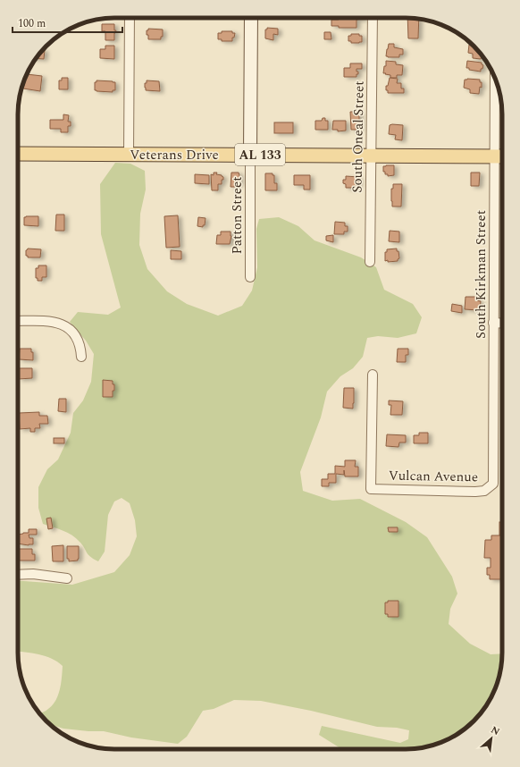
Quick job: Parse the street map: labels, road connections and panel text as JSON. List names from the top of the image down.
{
  "streets": {
    "main road": ["Veterans Drive", "AL 133"],
    "street": [
      "South Oneal Street",
      "Patton Street",
      "South Kirkman Street",
      "Vulcan Avenue"
    ]
  },
  "crossings": [
    ["South Oneal Street", "Veterans Drive"],
    ["Veterans Drive", "Patton Street"],
    ["Veterans Drive", "South Kirkman Street"],
    ["South Kirkman Street", "Vulcan Avenue"]
  ],
  "scale_bar": "100 m",
  "north": "top right"
}
